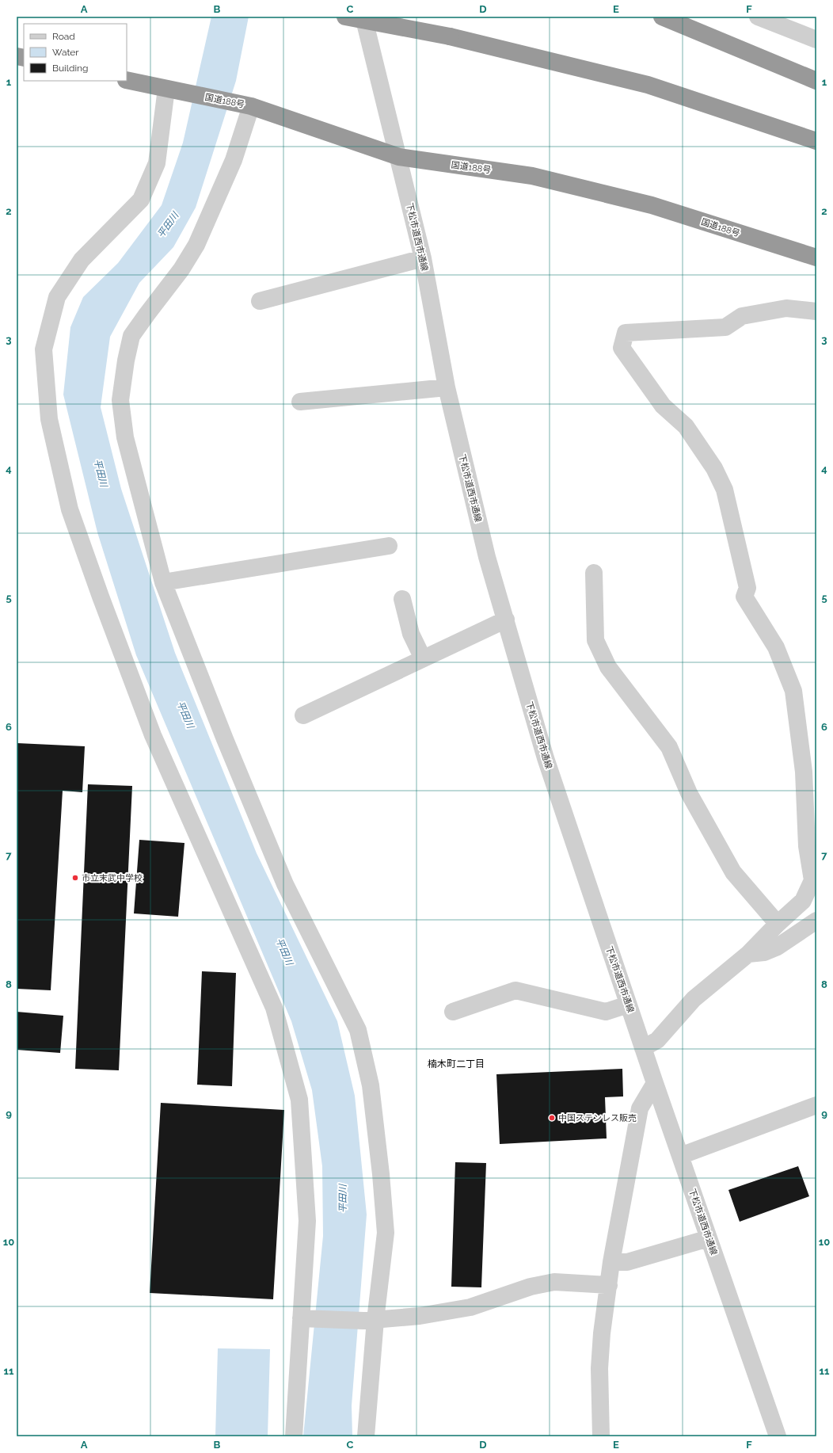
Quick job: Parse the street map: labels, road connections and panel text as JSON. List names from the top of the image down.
{
  "streets": {
    "highway": ["国道188号"],
    "street": ["下松市道西市通線"]
  },
  "crossings": [
    ["国道188号", "下松市道西市通線"]
  ],
  "districts": ["楠木町二丁目"],
  "water": ["平田川"],
  "places": ["市立末武中学校", "中国ステンレス販売"],
  "legend": ["Road", "Water", "Building"],
  "grid": {
    "columns": [
      "A",
      "B",
      "C",
      "D",
      "E",
      "F"
    ],
    "rows": [
      "1",
      "2",
      "3",
      "4",
      "5",
      "6",
      "7",
      "8",
      "9",
      "10",
      "11"
    ]
  }
}
